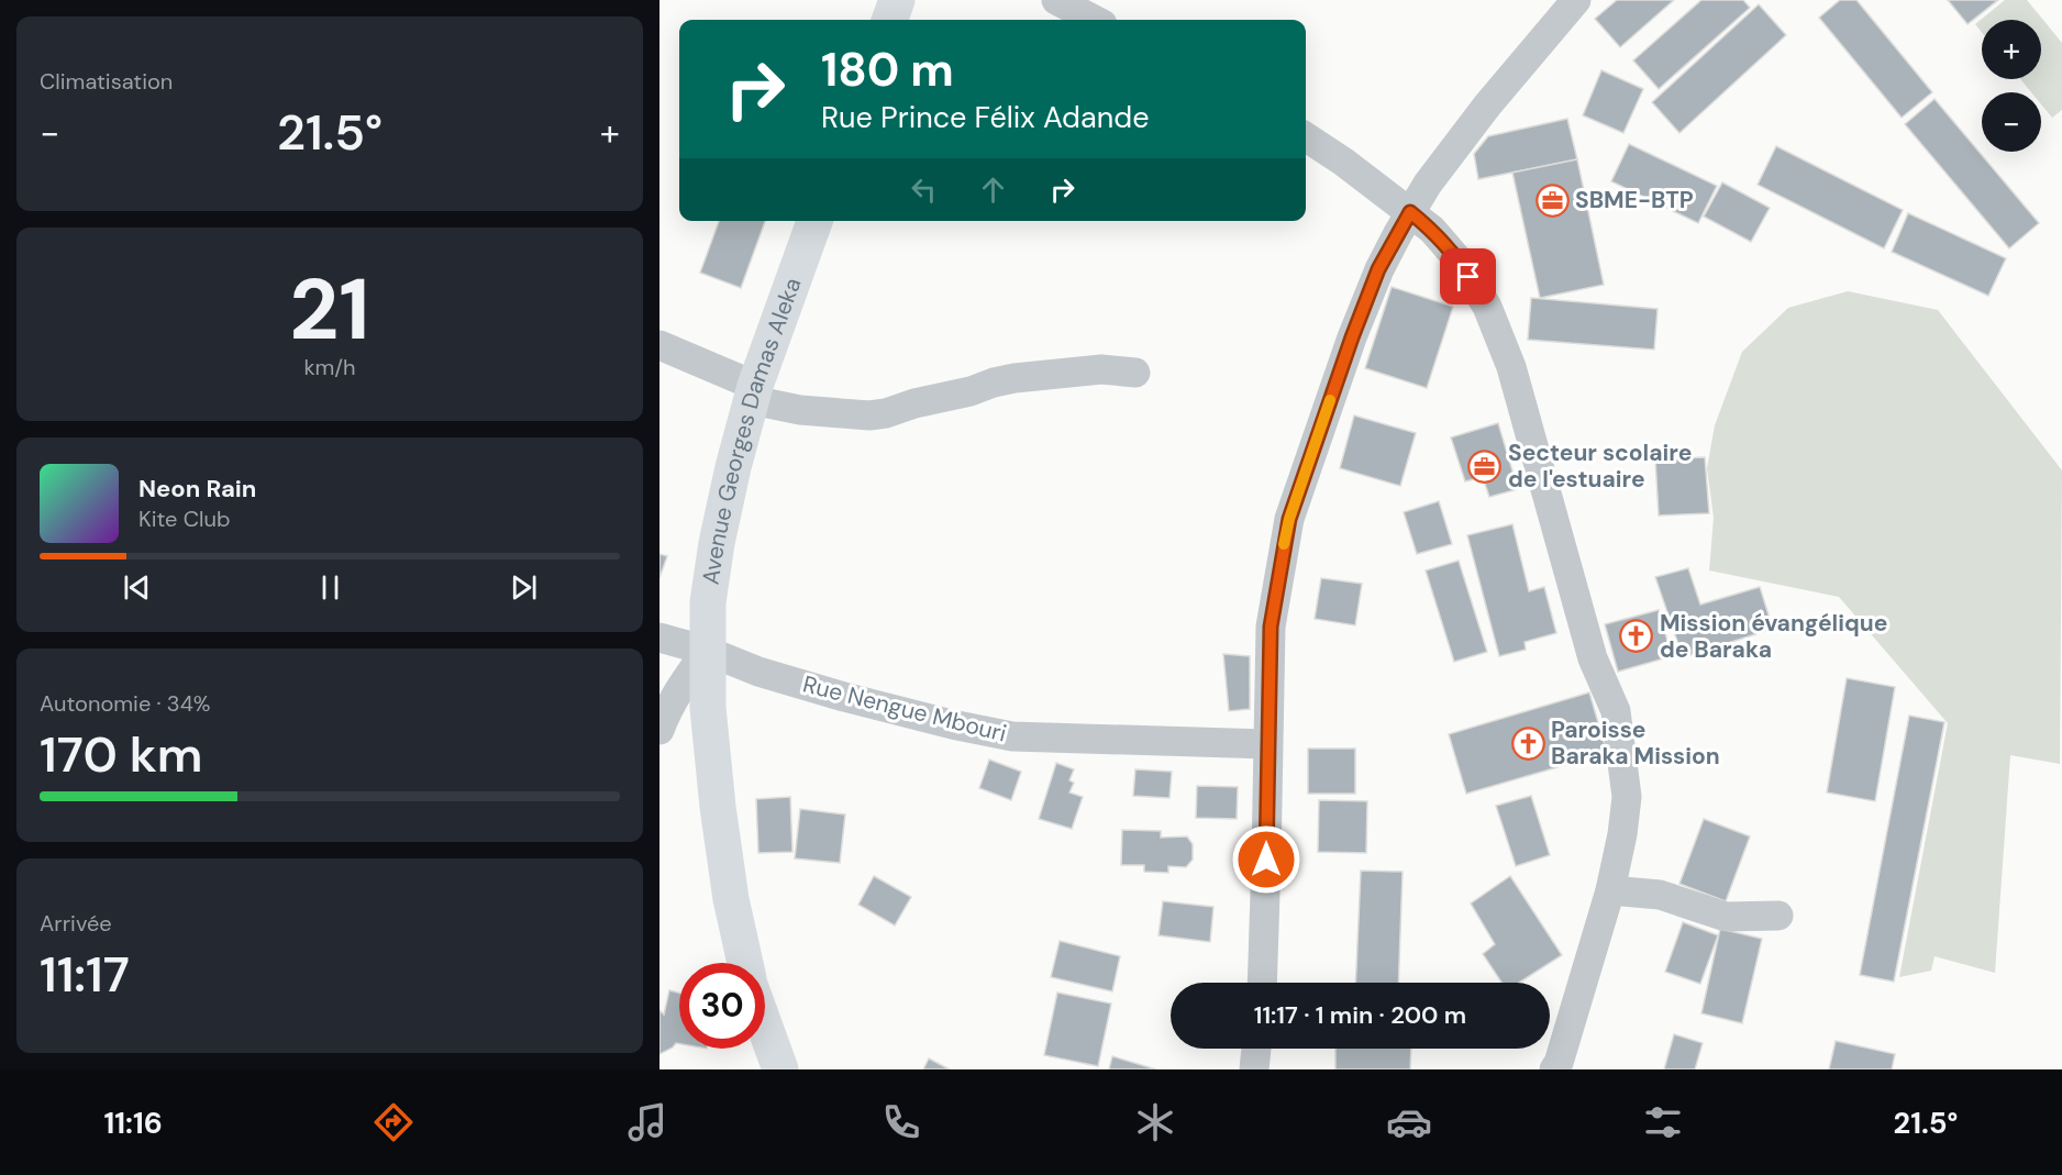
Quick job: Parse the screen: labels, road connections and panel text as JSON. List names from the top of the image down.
{
  "streets": {
    "main road": ["Avenue Georges Damas Aleka"],
    "street": ["Rue Nengue Mbouri"]
  },
  "crossings": [
    ["Avenue Georges Damas Aleka", "Rue Nengue Mbouri"]
  ],
  "places": {
    "office": ["SBME-BTP", "Secteur scolaire de l'estuaire"],
    "church": ["Mission évangélique de Baraka", "Paroisse Baraka Mission"]
  },
  "page": {
    "tile": [
      "Climatisation",
      ["21", "km/h"],
      ["Autonomie · 34%", "170 km"],
      ["Arrivée", "11:17"]
    ],
    "map_buttons": ["+", "−"],
    "turn": ["180 m", "Rue Prince Félix Adande"],
    "heat": ["−", "21.5°", "+"],
    "song": ["Neon Rain", "Kite Club"],
    "limit": "30",
    "trip": "11:17 · 1 min · 200 m",
    "tabs": ["11:16", "21.5°"]
  }
}
